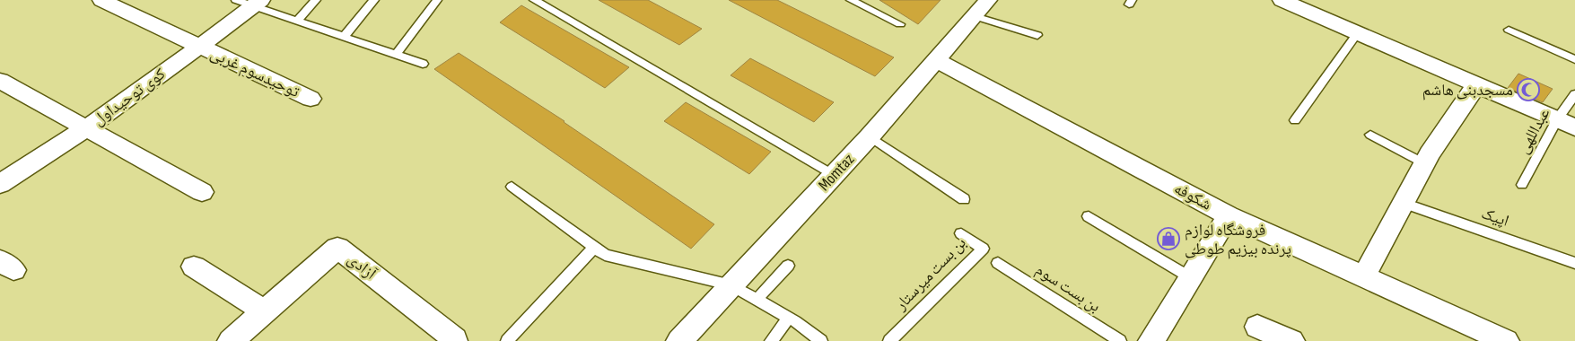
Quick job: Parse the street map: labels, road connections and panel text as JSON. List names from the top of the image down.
{
  "streets": {
    "street": [
      "توحیدسوم غربی",
      "کوی توحیداول",
      "Momtaz",
      "شکوفه",
      "آزادی"
    ],
    "lane": [
      "عبداللهی",
      "اپیک",
      "بن بست میرستار",
      "بن بست سوم"
    ]
  },
  "crossings": [
    ["توحیدسوم غربی", "کوی توحیداول"],
    ["Momtaz", "شکوفه"]
  ],
  "places": {
    "mosque": ["مسجدبنی هاشم"],
    "shop": ["فروشگاه لوازم پرنده بیزیم طوطی"]
  }
}
